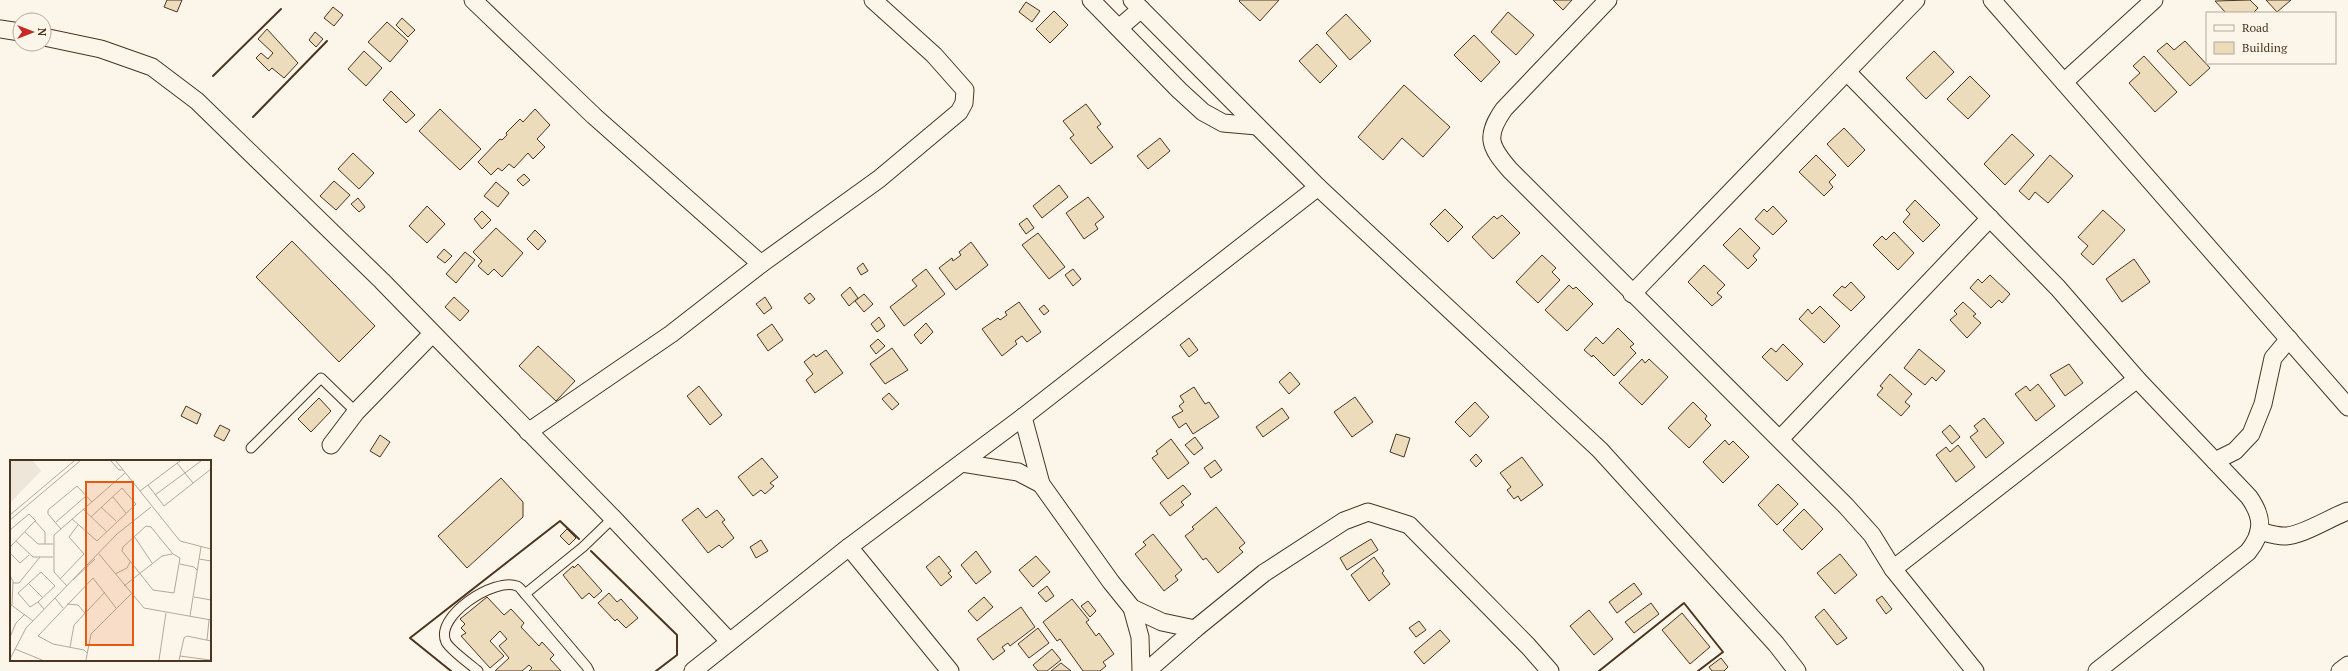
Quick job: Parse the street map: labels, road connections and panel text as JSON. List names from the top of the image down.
{
  "legend": ["Road", "Building"],
  "north": "right"
}
